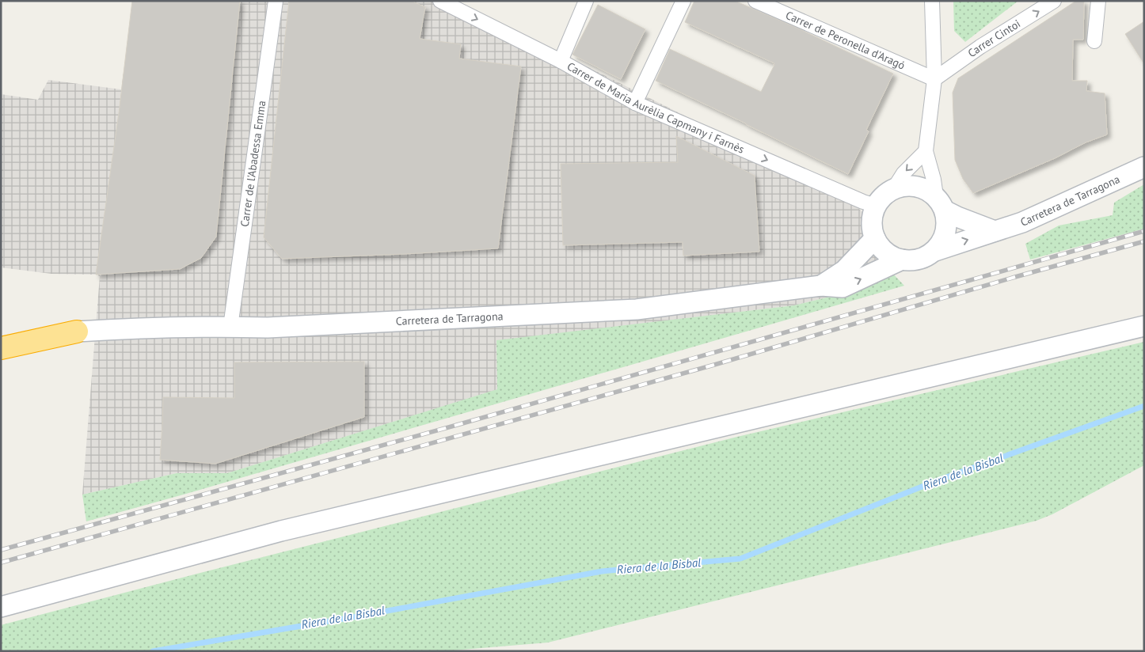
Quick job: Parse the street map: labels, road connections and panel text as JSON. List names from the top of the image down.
{
  "streets": {
    "street": [
      "Carrer Cintoi",
      "Carrer de Peronella d'Aragó",
      "Carrer de Maria Aurèlia Capmany i Farnès",
      "Carrer de l'Abadessa Emma",
      "Carretera de Tarragona"
    ]
  },
  "crossings": [
    ["Carrer Cintoi", "Carrer de Peronella d'Aragó"],
    ["Carrer de Maria Aurèlia Capmany i Farnès", "Carretera de Tarragona"],
    ["Carrer de l'Abadessa Emma", "Carretera de Tarragona"]
  ],
  "one_way": ["Carrer Cintoi", "Carrer de Maria Aurèlia Capmany i Farnès"],
  "water": ["Riera de la Bisbal"]
}
